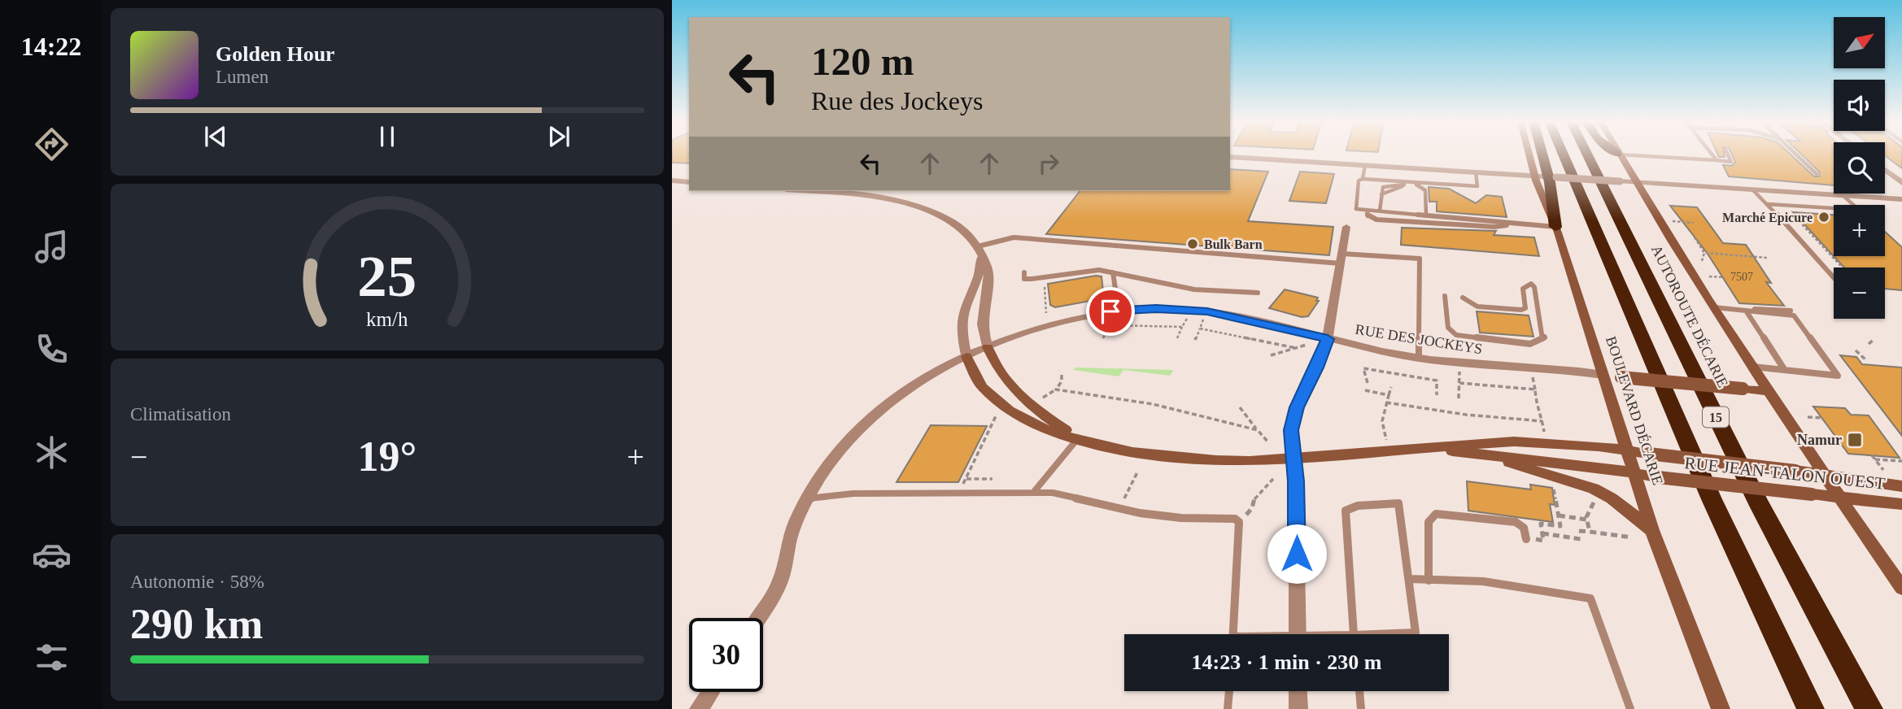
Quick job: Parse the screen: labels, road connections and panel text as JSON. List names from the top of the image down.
{
  "streets": {
    "highway": ["AUTOROUTE DÉCARIE", "15"],
    "main road": ["BOULEVARD DÉCARIE", "RUE JEAN-TALON OUEST"],
    "street": ["RUE DES JOCKEYS"]
  },
  "crossings": [
    ["RUE DES JOCKEYS", "BOULEVARD DÉCARIE"],
    ["RUE DES JOCKEYS", "RUE JEAN-TALON OUEST"],
    ["BOULEVARD DÉCARIE", "RUE JEAN-TALON OUEST"]
  ],
  "places": {
    "other": ["Marché Epicure", "Bulk Barn"],
    "transit": ["Namur"]
  },
  "house_numbers": ["7507"],
  "north": "top right",
  "page": {
    "tabs": "14:22",
    "map_buttons": ["+", "−"],
    "turn": ["120 m", "Rue des Jockeys"],
    "song": ["Golden Hour", "Lumen"],
    "tile": [
      "Climatisation",
      ["Autonomie · 58%", "290 km"]
    ],
    "heat": ["−", "19°", "+"],
    "limit": "30",
    "trip": "14:23 · 1 min · 230 m",
    "gauge": ["25", "km/h"]
  }
}
